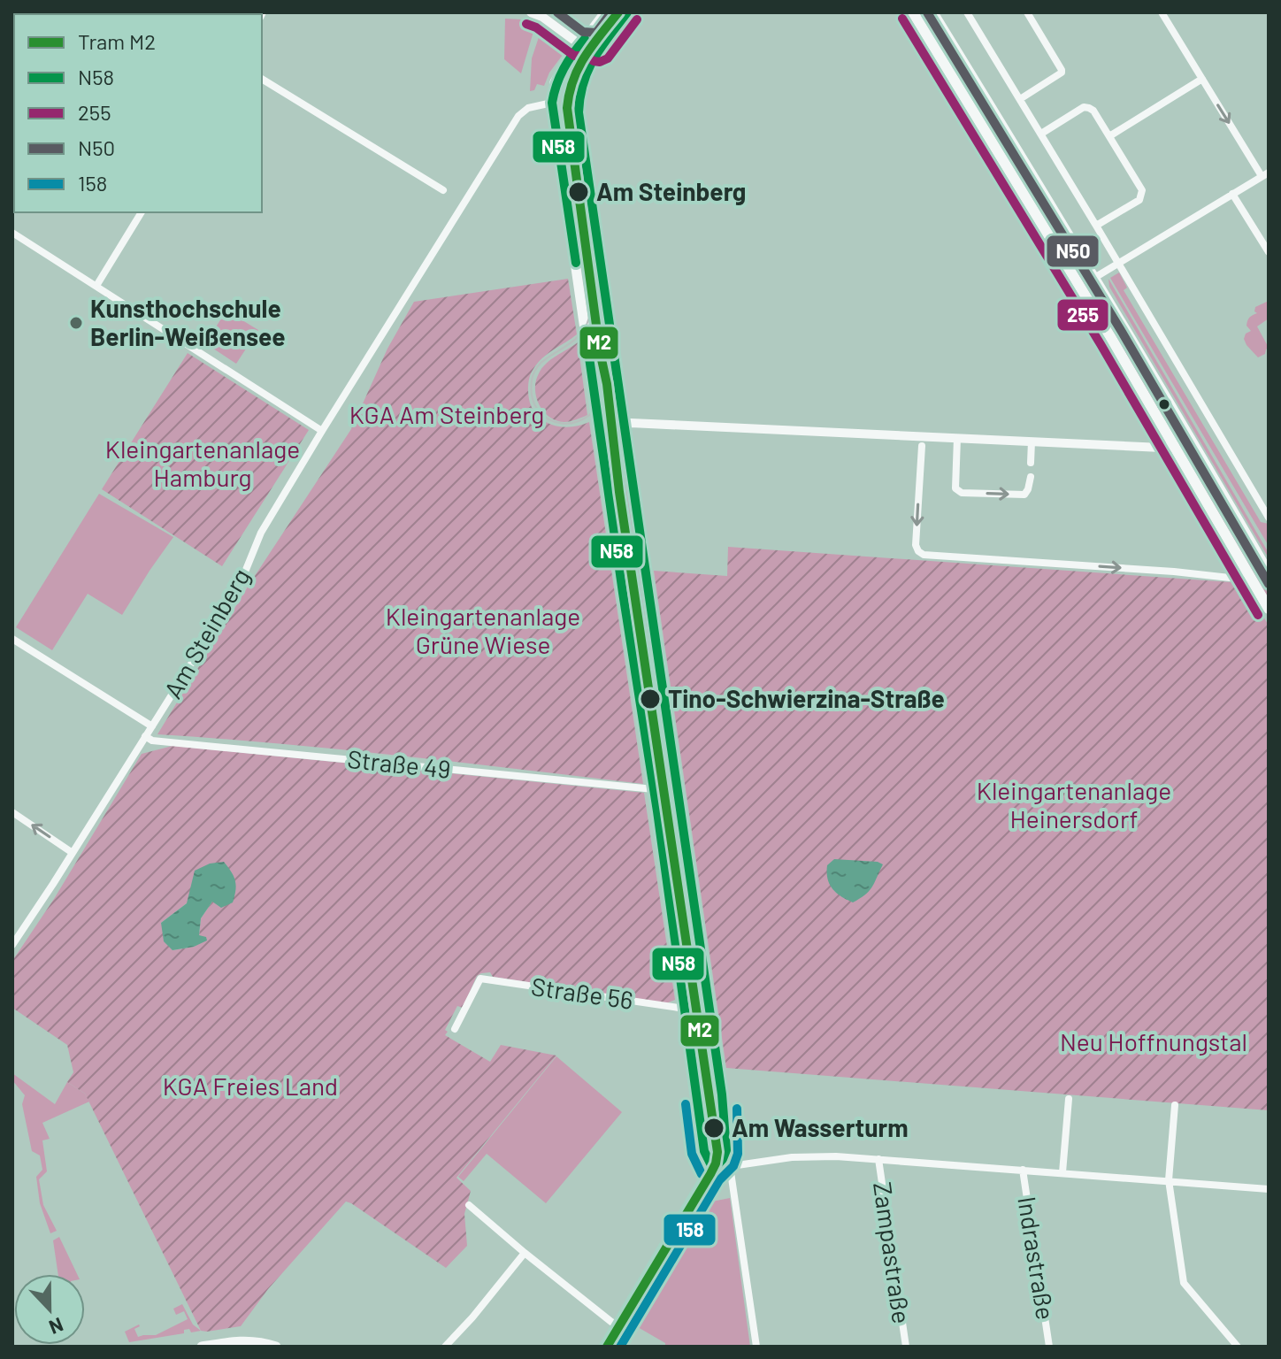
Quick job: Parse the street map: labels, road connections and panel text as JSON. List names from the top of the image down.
{
  "streets": {
    "street": [
      "Am Steinberg",
      "Straße 49",
      "Straße 56",
      "Zampastraße",
      "Indrastraße"
    ]
  },
  "crossings": [
    ["Am Steinberg", "Straße 49"]
  ],
  "parks": [
    "KGA Am Steinberg",
    "Kleingartenanlage Hamburg",
    "Kleingartenanlage Grüne Wiese",
    "Kleingartenanlage Heinersdorf",
    "Neu Hoffnungstal",
    "KGA Freies Land"
  ],
  "places": [
    "Am Steinberg",
    "Kunsthochschule Berlin-Weißensee",
    "Tino-Schwierzina-Straße",
    "Am Wasserturm"
  ],
  "lines": [
    "tram line M2",
    "transit line N58",
    "transit line N50",
    "transit line 255",
    "transit line 158"
  ],
  "legend": [
    "Tram M2",
    "N58",
    "255",
    "N50",
    "158"
  ],
  "north": "bottom"
}
